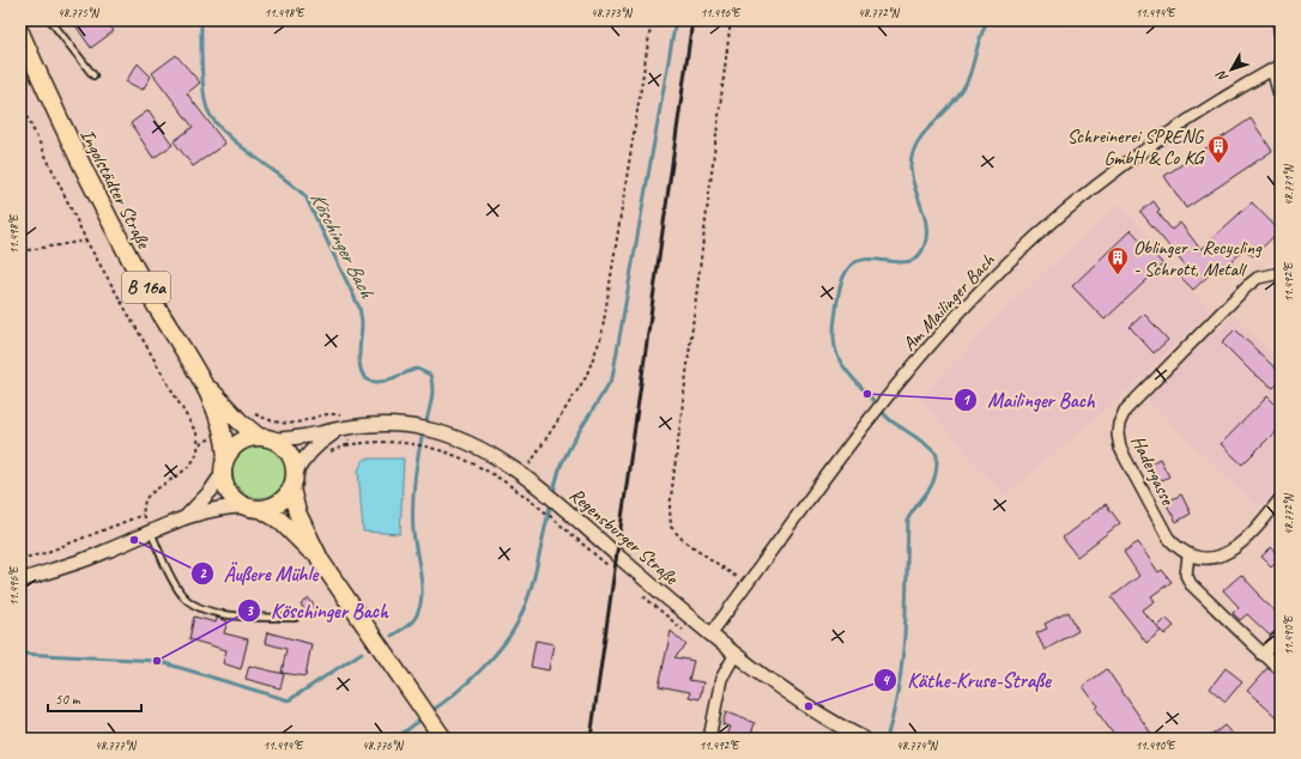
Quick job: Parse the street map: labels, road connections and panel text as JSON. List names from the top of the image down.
{
  "streets": {
    "main road": ["Ingolstädter Straße", "B 16a"],
    "street": ["Am Mailinger Bach", "Hadergasse", "Regensburger Straße"]
  },
  "crossings": [
    ["Ingolstädter Straße", "B 16a"],
    ["B 16a", "Regensburger Straße"],
    ["Am Mailinger Bach", "Regensburger Straße"]
  ],
  "water": ["Köschinger Bach"],
  "places": {
    "building": ["Schreinerei SPRENG GmbH & Co KG", "Oblinger - Recycling - Schrott, Metall"],
    "other": [
      "Mailinger Bach",
      "Äußere Mühle",
      "Köschinger Bach",
      "Käthe-Kruse-Straße"
    ]
  },
  "scale_bar": "50 m",
  "north": "bottom left",
  "coordinates": [
    "48.775°N",
    "11.498°E",
    "48.773°N",
    "11.496°E",
    "48.772°N",
    "11.494°E",
    "48.771°N",
    "11.492°E",
    "11.490°E",
    "48.777°N",
    "48.776°N",
    "48.774°N"
  ]
}
